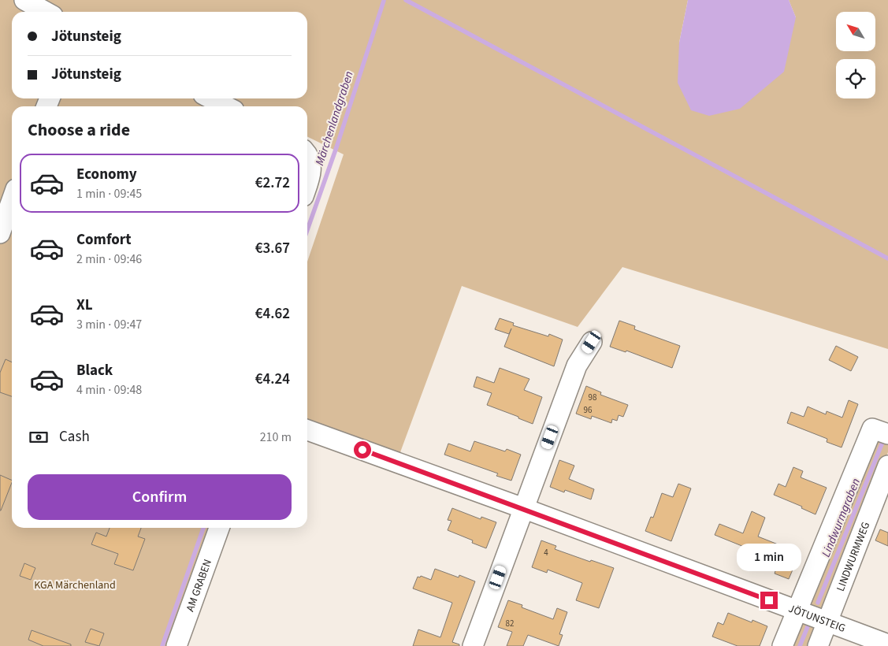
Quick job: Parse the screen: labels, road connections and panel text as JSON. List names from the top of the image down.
{
  "streets": {
    "street": ["LINDWURMWEG", "AM GRABEN", "JÖTUNSTEIG"]
  },
  "crossings": [
    ["LINDWURMWEG", "JÖTUNSTEIG"]
  ],
  "water": ["Märchenlandgraben", "Lindwurmgraben"],
  "parks": ["KGA Märchenland"],
  "house_numbers": [
    "98",
    "96",
    "4",
    "82"
  ],
  "north": "top left",
  "page": {
    "banner": ["Jötunsteig", "Jötunsteig"],
    "heading": "Choose a ride",
    "list": [
      {
        "name": "Economy",
        "note": "1 min · 09:45",
        "value": "€2.72"
      },
      {
        "name": "Comfort",
        "note": "2 min · 09:46",
        "value": "€3.67"
      },
      {
        "name": "XL",
        "note": "3 min · 09:47",
        "value": "€4.62"
      },
      {
        "name": "Black",
        "note": "4 min · 09:48",
        "value": "€4.24"
      }
    ],
    "pay": ["Cash", "210 m"],
    "buttons": "Confirm",
    "bubble": "1 min"
  }
}
